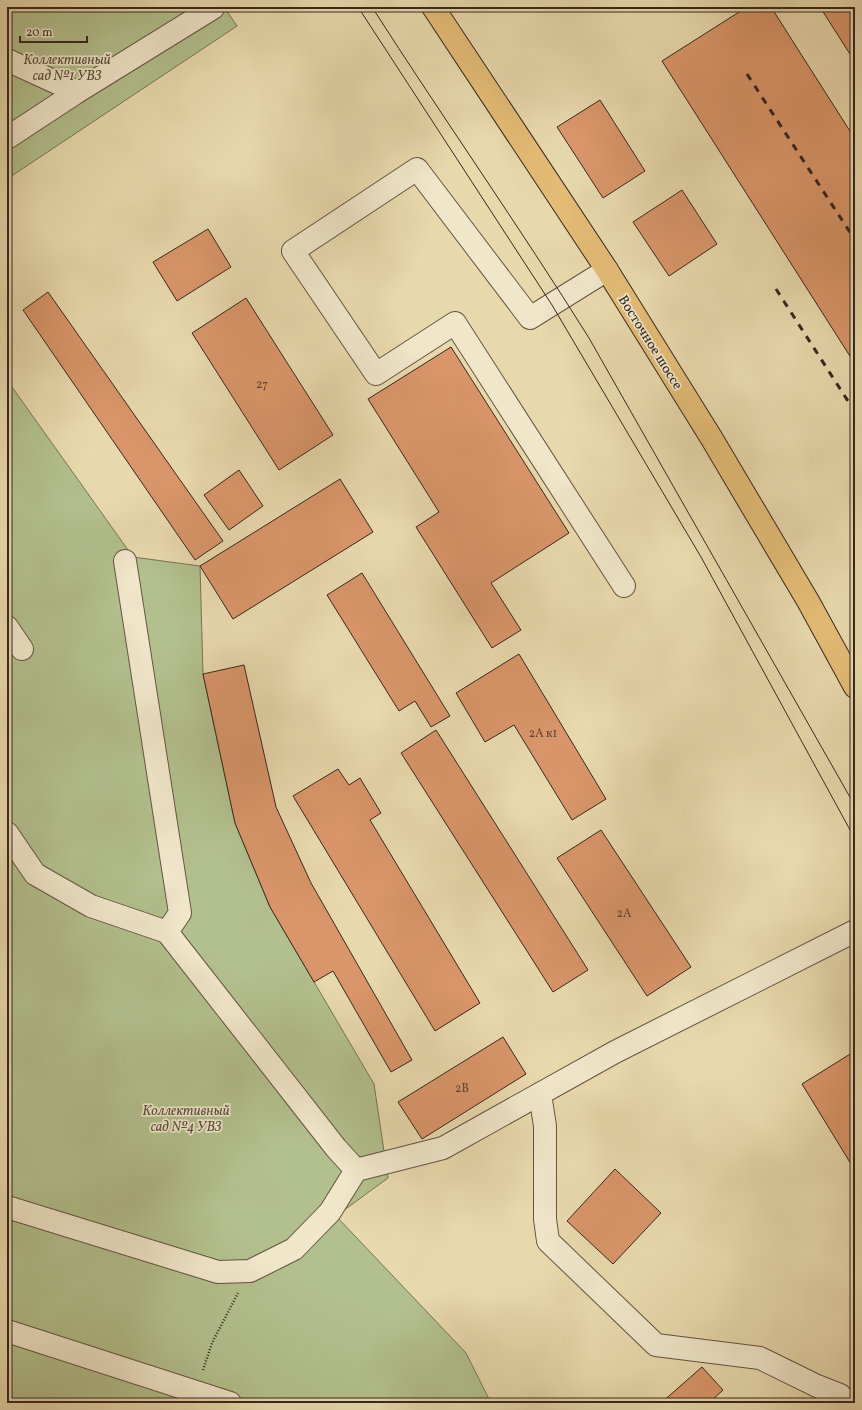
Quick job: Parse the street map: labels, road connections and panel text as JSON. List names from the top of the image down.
{
  "streets": {
    "main road": ["Восточное шоссе"]
  },
  "parks": ["Коллективный сад №1 УВЗ", "Коллективный сад №4 УВЗ"],
  "house_numbers": [
    "27",
    "2А к1",
    "2А",
    "2В"
  ],
  "scale_bar": "20 m"
}
